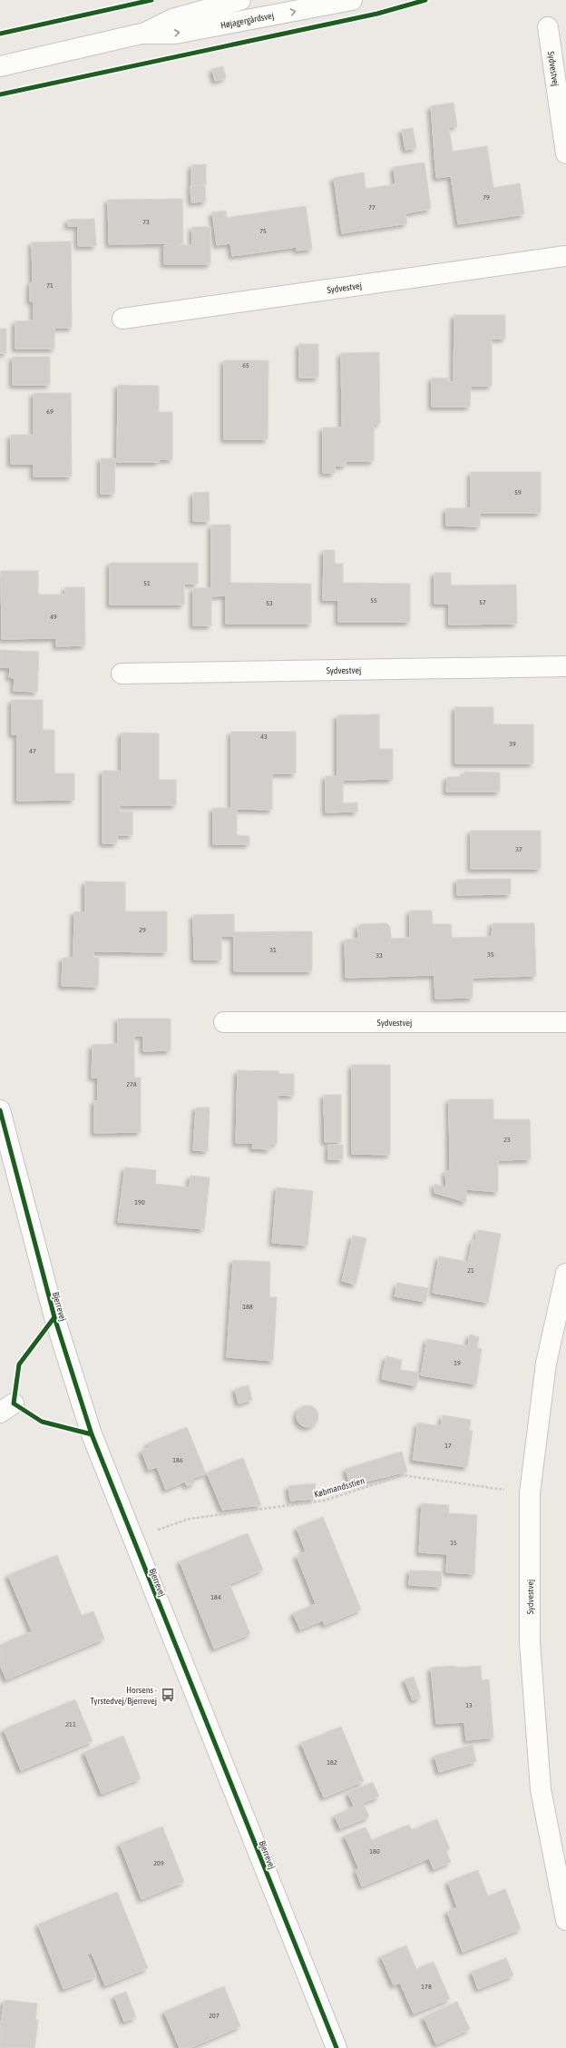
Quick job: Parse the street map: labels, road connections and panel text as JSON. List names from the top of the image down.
{
  "streets": {
    "street": ["Højagergårdsvej", "Sydvestvej", "Bjerrevej"],
    "path": ["Købmandsstien"]
  },
  "crossings": [
    ["Sydvestvej", "Købmandsstien"],
    ["Bjerrevej", "Købmandsstien"]
  ],
  "places": {
    "bus stop": ["Horsens - Tyrstedvej/Bjerrevej"]
  },
  "house_numbers": [
    "79",
    "77",
    "73",
    "75",
    "71",
    "65",
    "69",
    "59",
    "51",
    "55",
    "57",
    "53",
    "49",
    "43",
    "39",
    "47",
    "37",
    "29",
    "31",
    "35",
    "33",
    "27A",
    "23",
    "190",
    "21",
    "188",
    "19",
    "17",
    "186",
    "15",
    "184",
    "13",
    "211",
    "182",
    "180",
    "209",
    "178",
    "207"
  ]
}
